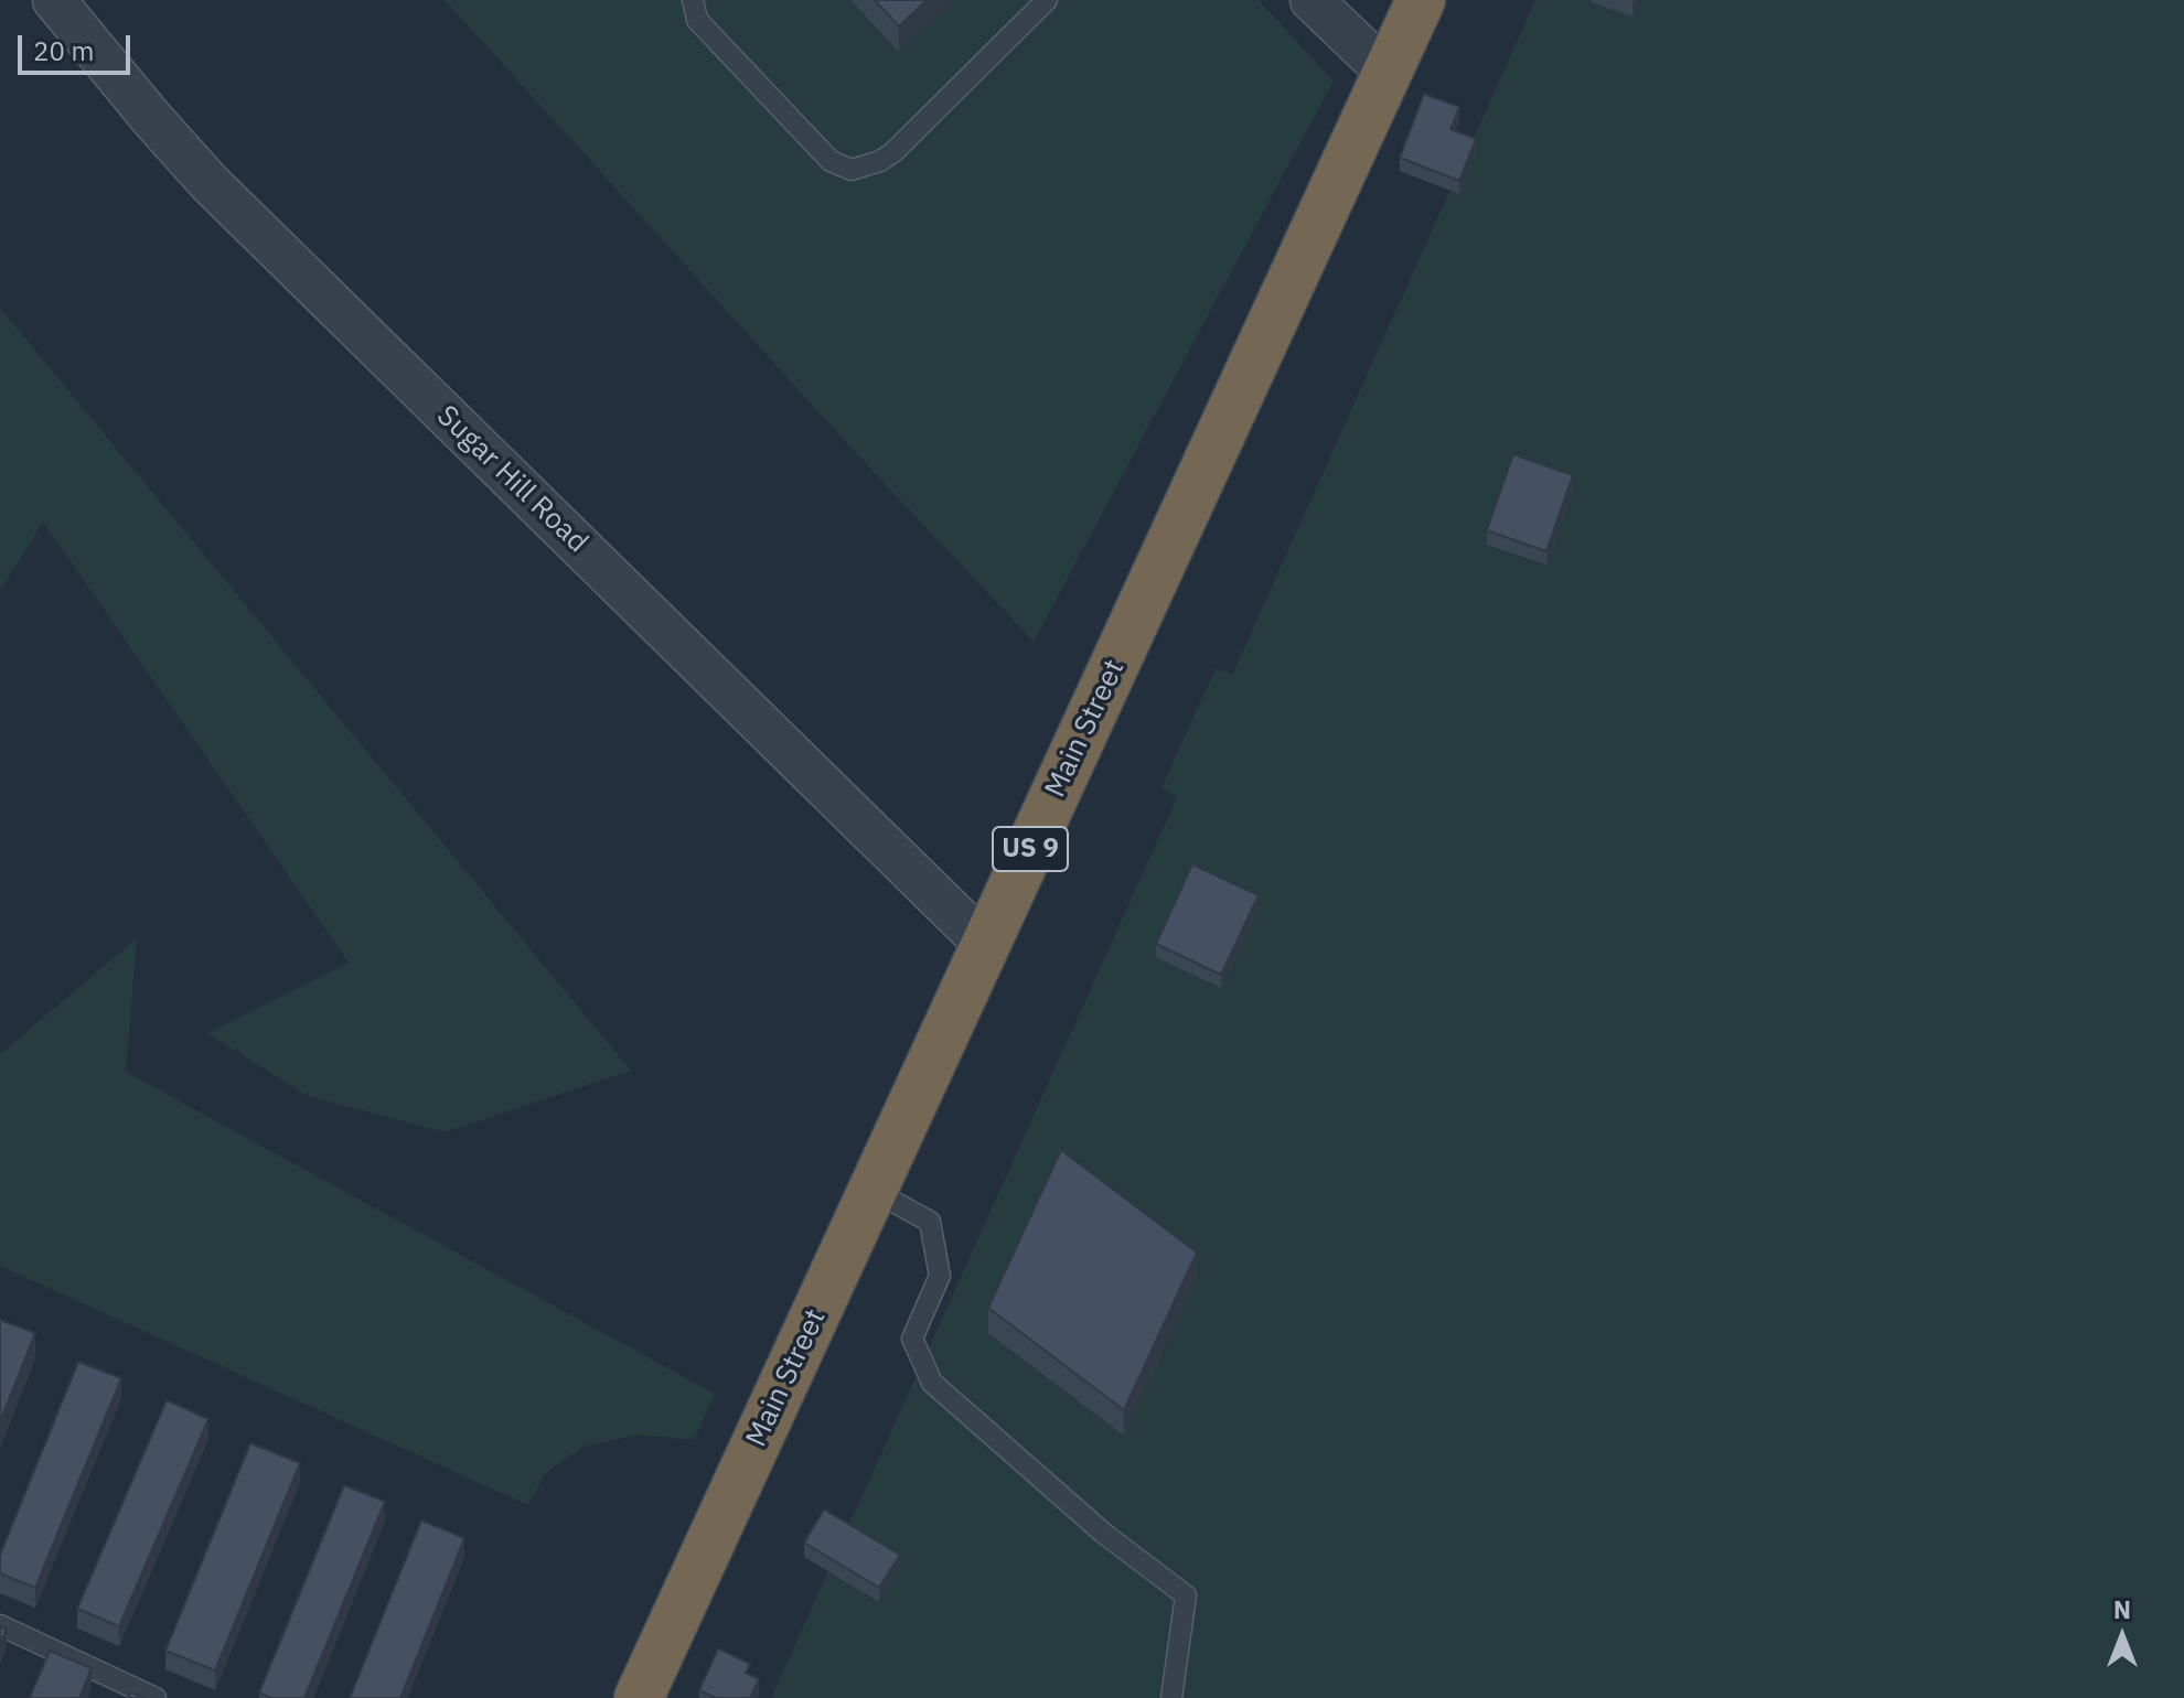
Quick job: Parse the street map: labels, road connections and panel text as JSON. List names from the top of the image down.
{
  "streets": {
    "highway": ["Main Street", "US 9"],
    "street": ["Sugar Hill Road"]
  },
  "crossings": [
    ["Sugar Hill Road", "Main Street"]
  ],
  "scale_bar": "20 m",
  "north": "top"
}
